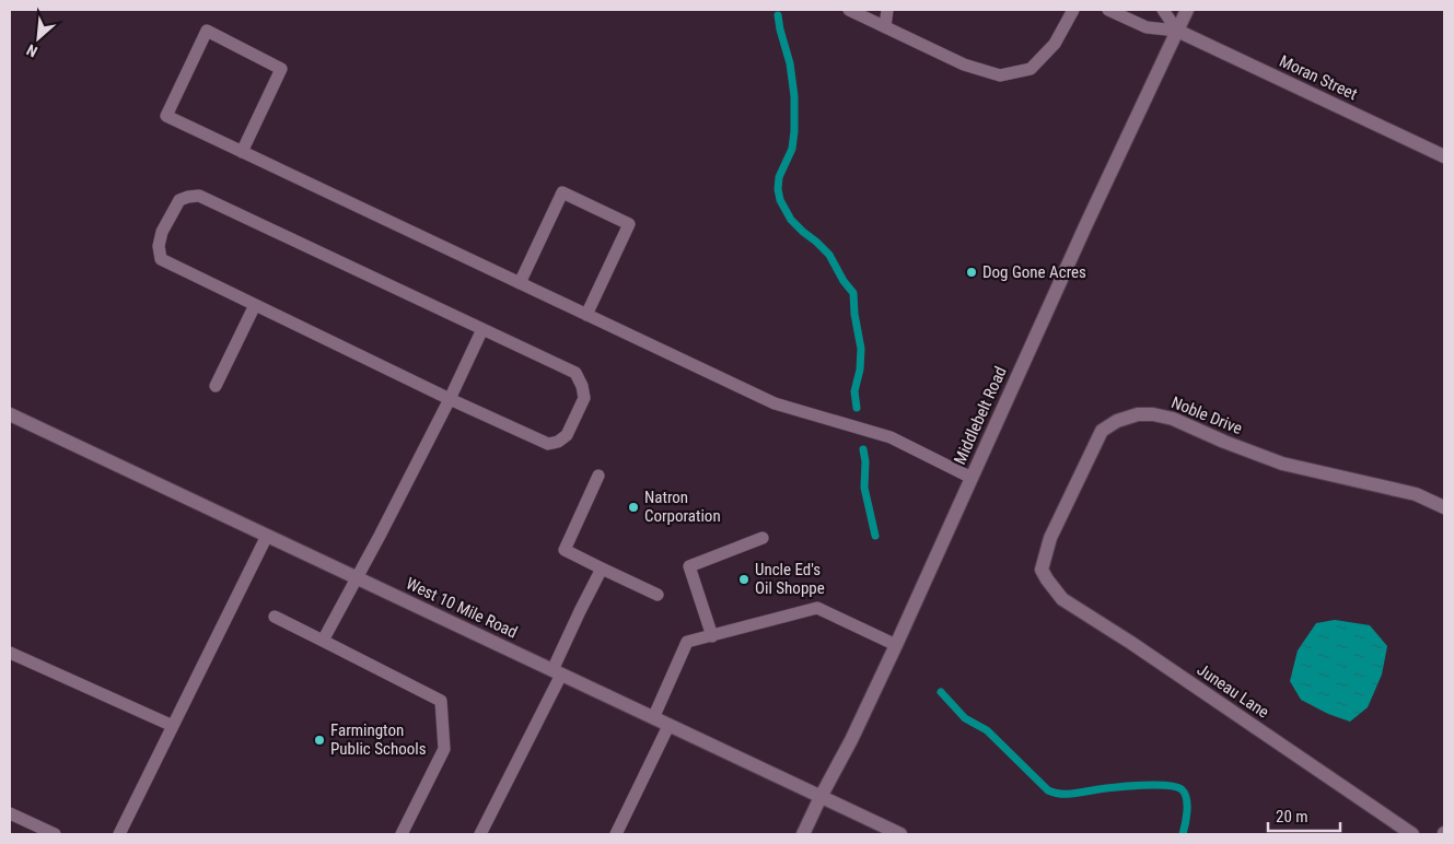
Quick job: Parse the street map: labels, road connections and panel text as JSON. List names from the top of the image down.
{
  "streets": {
    "street": [
      "Moran Street",
      "Middlebelt Road",
      "Noble Drive",
      "West 10 Mile Road",
      "Juneau Lane"
    ]
  },
  "crossings": [
    ["Moran Street", "Middlebelt Road"],
    ["Middlebelt Road", "West 10 Mile Road"],
    ["Noble Drive", "Juneau Lane"]
  ],
  "places": [
    "Dog Gone Acres",
    "Natron Corporation",
    "Uncle Ed's Oil Shoppe",
    "Farmington Public Schools"
  ],
  "scale_bar": "20 m",
  "north": "bottom left"
}
